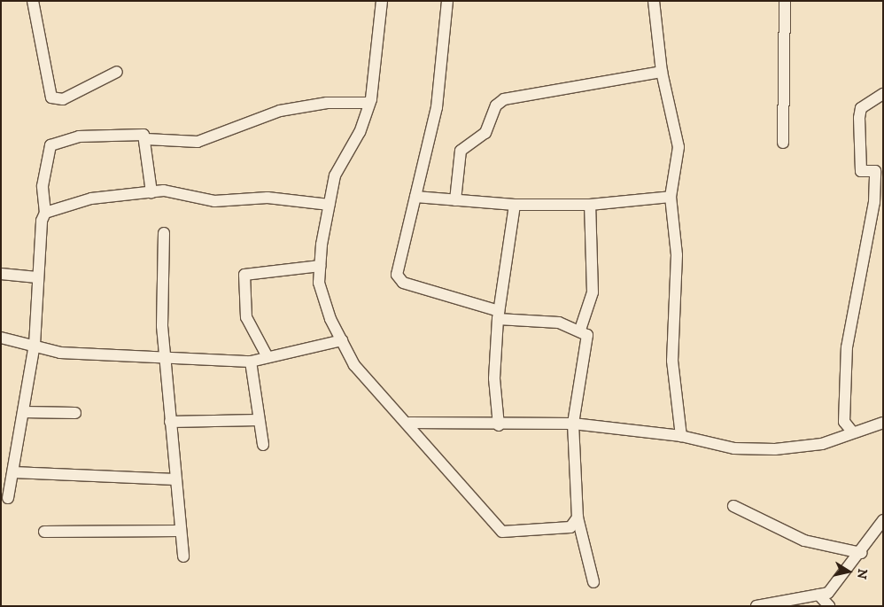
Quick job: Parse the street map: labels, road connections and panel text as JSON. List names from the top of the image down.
{
  "north": "right"
}
